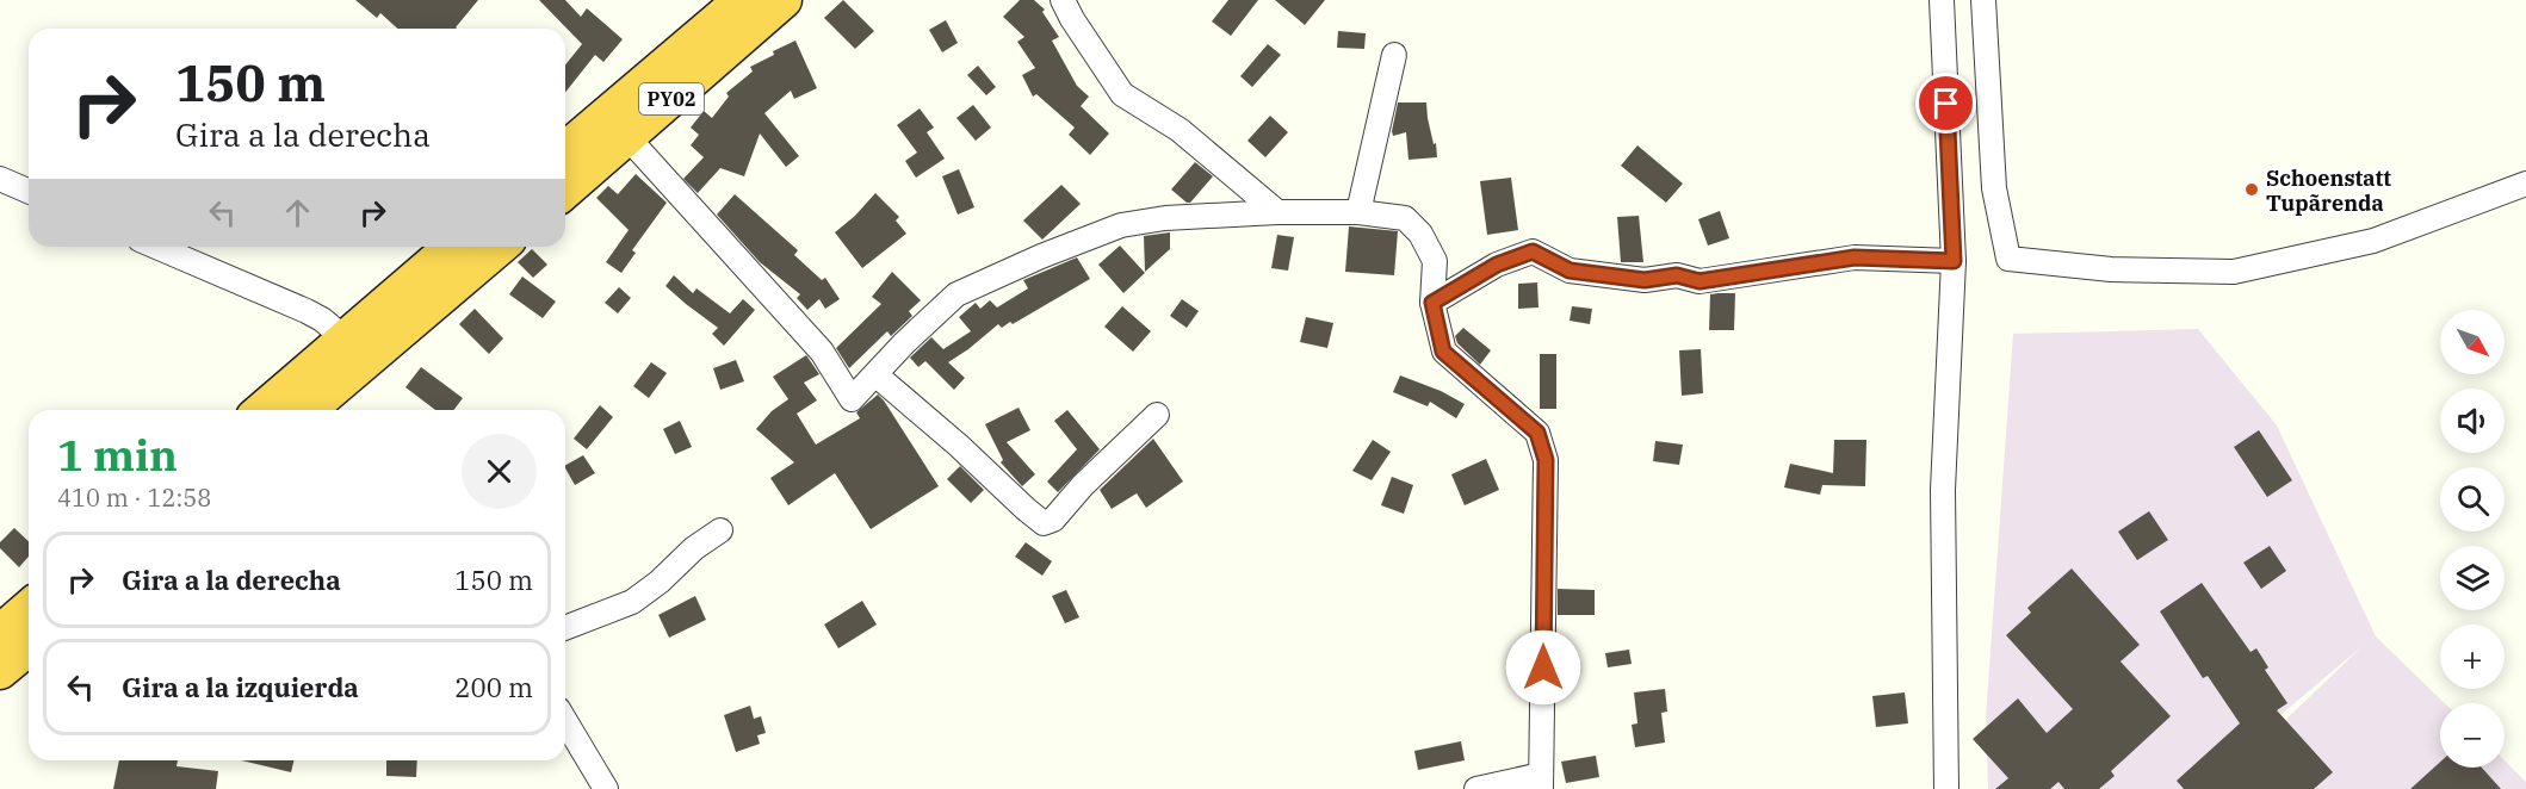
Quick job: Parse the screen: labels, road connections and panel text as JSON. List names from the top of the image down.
{
  "streets": {
    "highway": ["PY02"]
  },
  "places": ["Schoenstatt Tupãrenda"],
  "north": "bottom right",
  "page": {
    "turn": ["150 m", "Gira a la derecha"],
    "map_buttons": ["+", "−"],
    "heading": ["1 min", "410 m · 12:58"],
    "list": [
      {
        "name": "Gira a la derecha",
        "value": "150 m"
      },
      {
        "name": "Gira a la izquierda",
        "value": "200 m"
      }
    ]
  }
}
